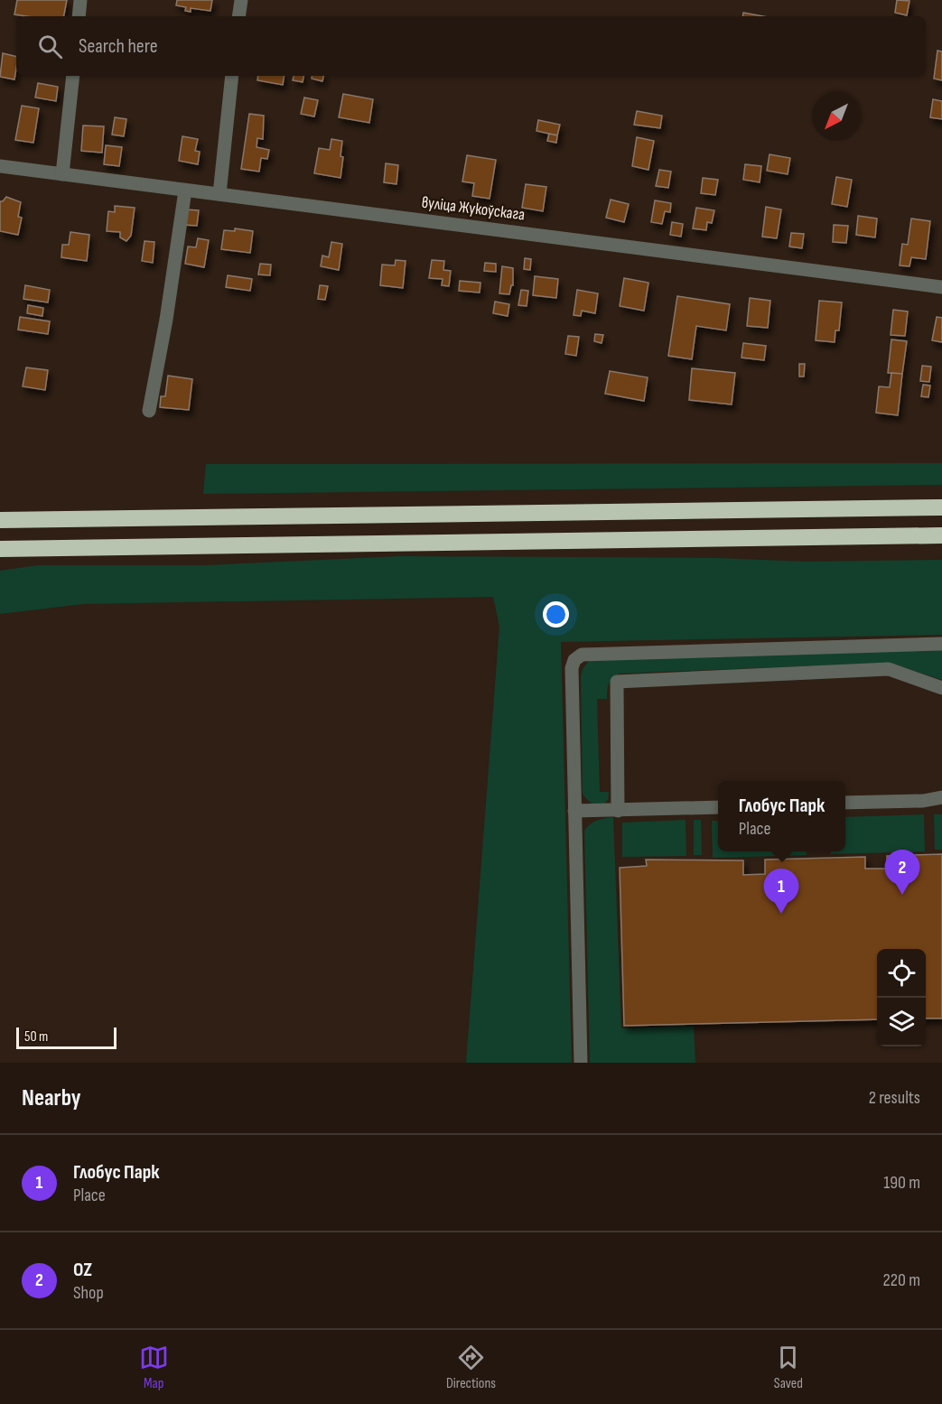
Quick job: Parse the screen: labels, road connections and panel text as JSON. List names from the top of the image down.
{
  "streets": {
    "street": ["вуліца Жукоўскага"]
  },
  "scale_bar": "50 m",
  "north": "bottom left",
  "page": {
    "search": "Search here",
    "popup": ["Глобус Парк", "Place"],
    "pins": ["2", "1"],
    "scale": "50 m",
    "heading": ["Nearby", "2 results"],
    "list": [
      {
        "mark": "1",
        "name": "Глобус Парк",
        "note": "Place",
        "value": "190 m"
      },
      {
        "mark": "2",
        "name": "OZ",
        "note": "Shop",
        "value": "220 m"
      }
    ],
    "nav": ["Map", "Directions", "Saved"]
  }
}
